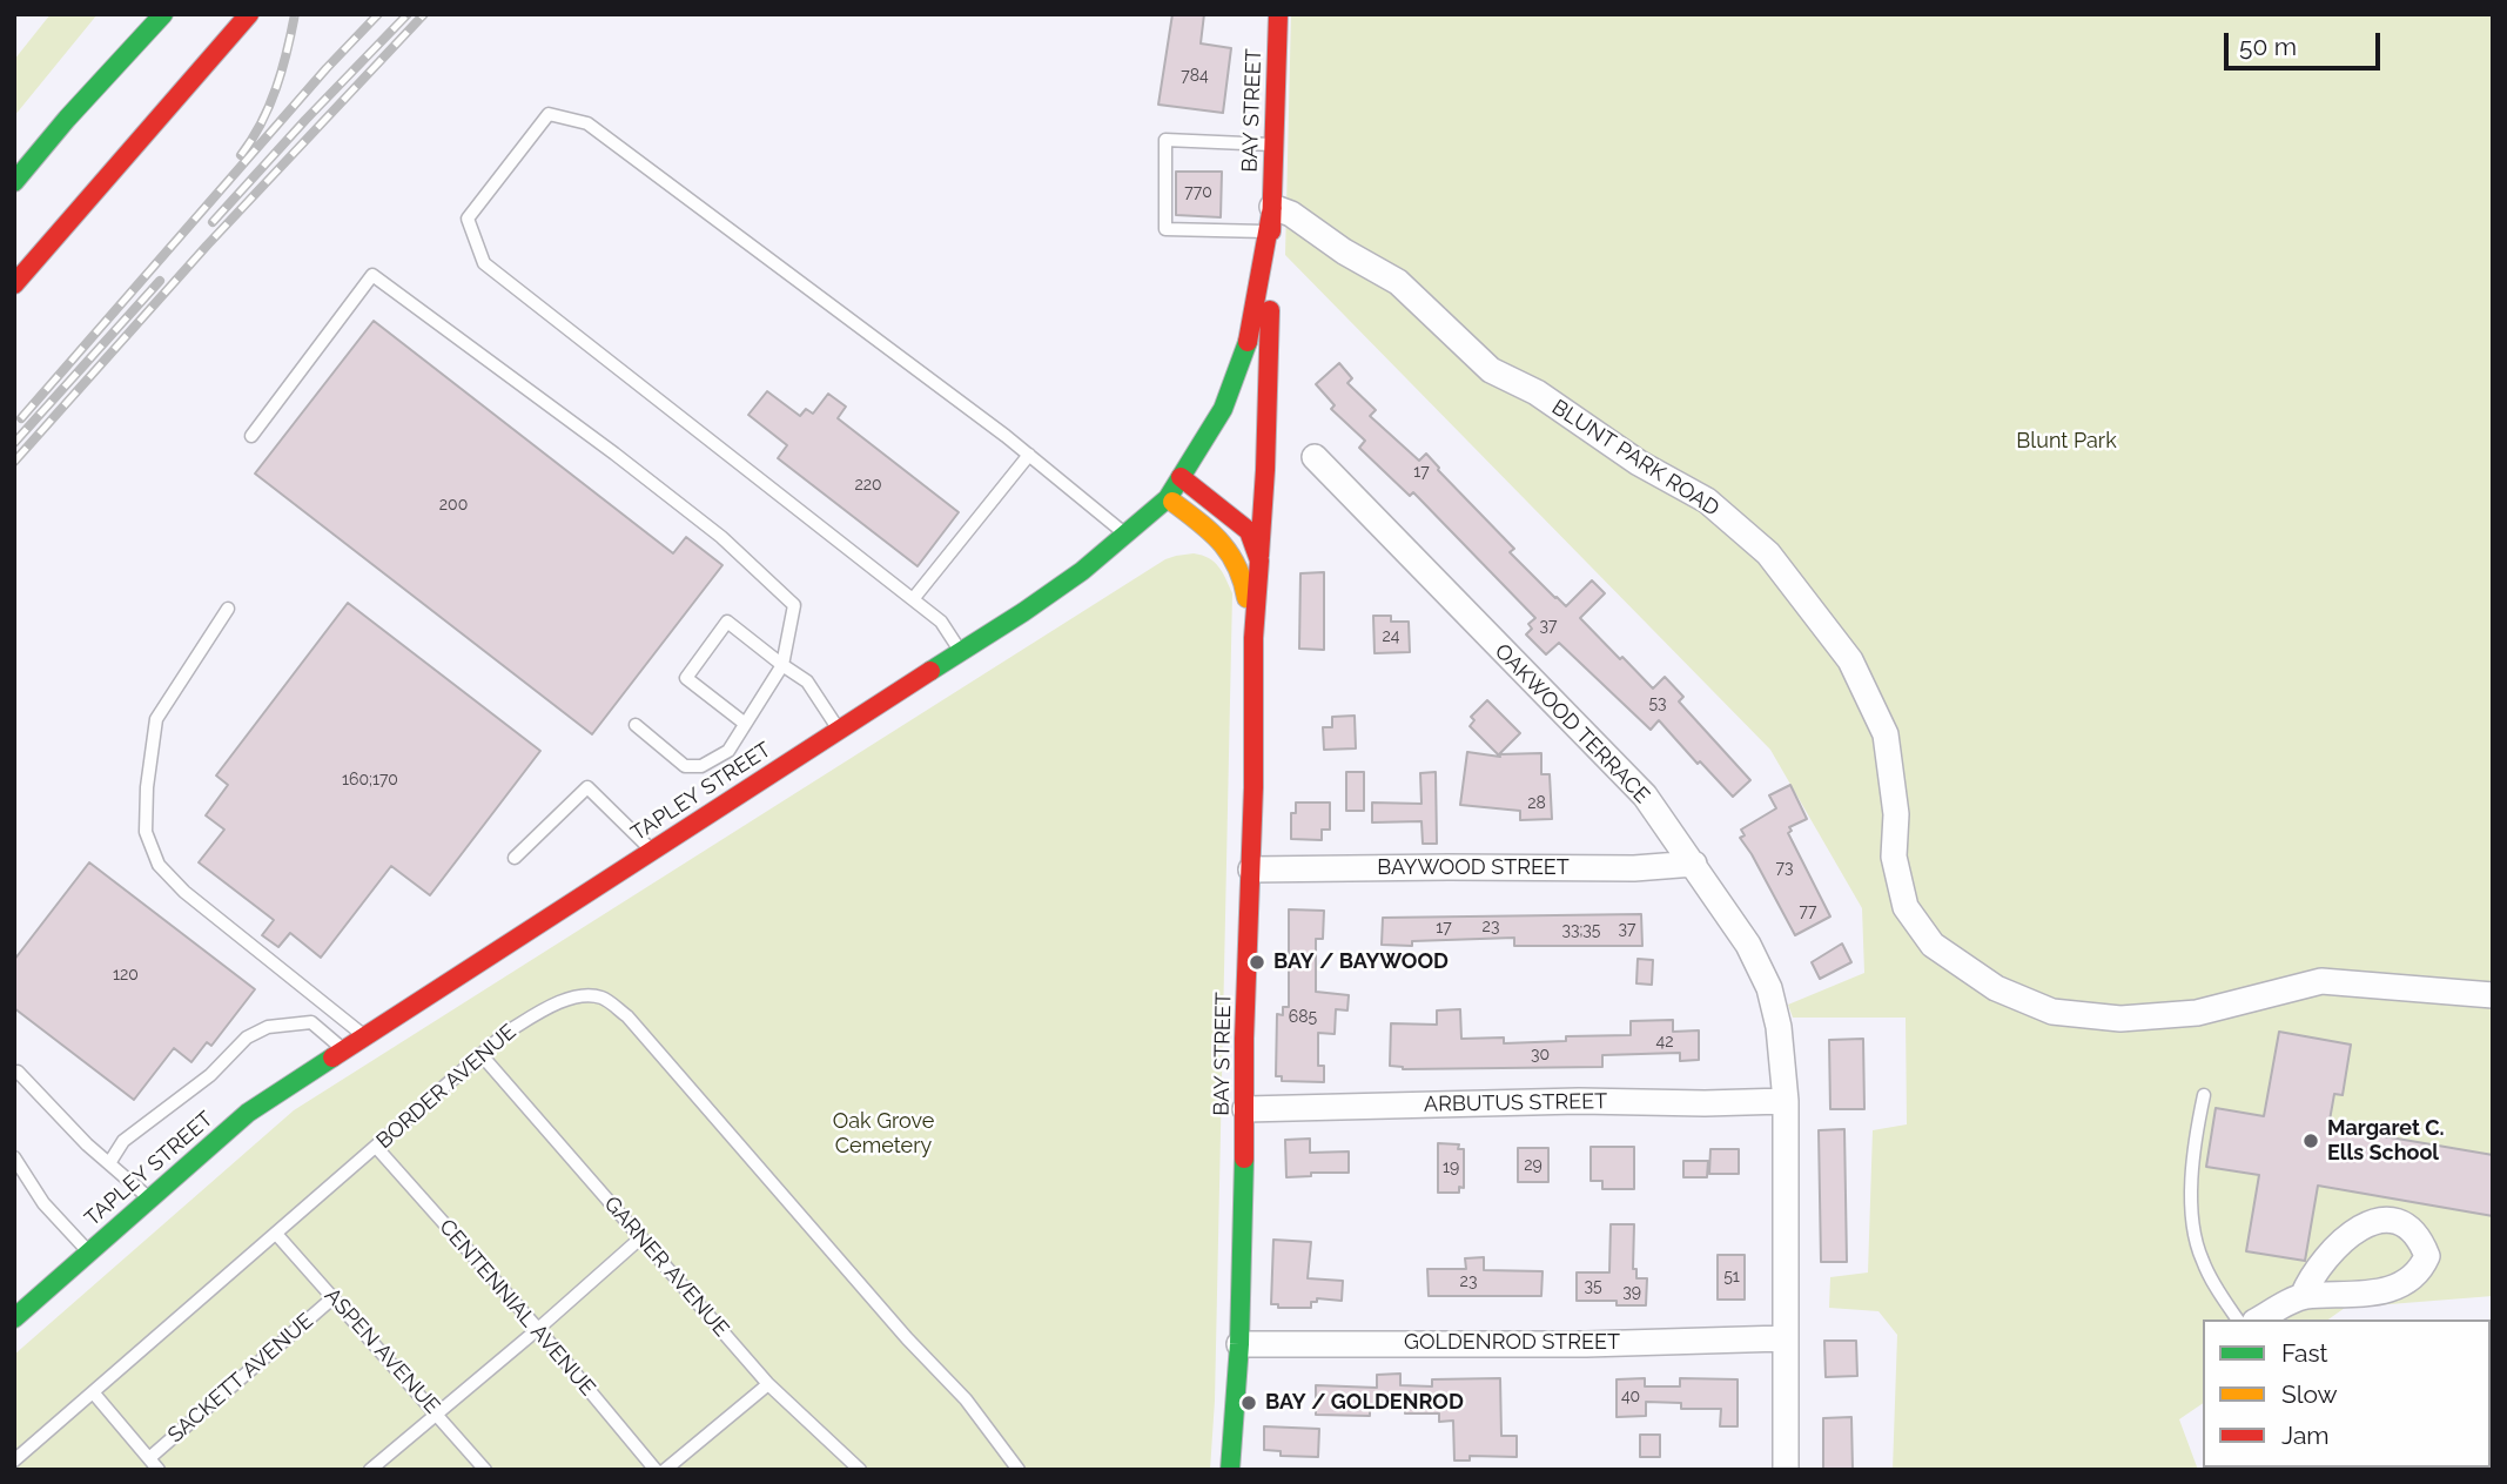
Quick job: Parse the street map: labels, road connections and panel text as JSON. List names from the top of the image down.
{
  "streets": {
    "main road": ["BAY STREET", "TAPLEY STREET"],
    "street": [
      "BLUNT PARK ROAD",
      "OAKWOOD TERRACE",
      "BAYWOOD STREET",
      "ARBUTUS STREET",
      "GOLDENROD STREET"
    ],
    "lane": [
      "BORDER AVENUE",
      "GARNER AVENUE",
      "CENTENNIAL AVENUE",
      "ASPEN AVENUE",
      "SACKETT AVENUE"
    ]
  },
  "crossings": [
    ["BAY STREET", "BLUNT PARK ROAD"],
    ["BAY STREET", "TAPLEY STREET"],
    ["BAY STREET", "BAYWOOD STREET"],
    ["BAY STREET", "ARBUTUS STREET"],
    ["BAY STREET", "GOLDENROD STREET"],
    ["BLUNT PARK ROAD", "TAPLEY STREET"],
    ["OAKWOOD TERRACE", "BAYWOOD STREET"],
    ["OAKWOOD TERRACE", "ARBUTUS STREET"],
    ["OAKWOOD TERRACE", "GOLDENROD STREET"],
    ["BORDER AVENUE", "GARNER AVENUE"],
    ["BORDER AVENUE", "CENTENNIAL AVENUE"],
    ["BORDER AVENUE", "ASPEN AVENUE"],
    ["ASPEN AVENUE", "SACKETT AVENUE"]
  ],
  "parks": ["Blunt Park", "Oak Grove Cemetery"],
  "places": ["BAY / BAYWOOD", "Margaret C. Ells School", "BAY / GOLDENROD"],
  "house_numbers": [
    "784",
    "770",
    "17",
    "220",
    "200",
    "37",
    "24",
    "53",
    "160;170",
    "28",
    "73",
    "77",
    "23",
    "17",
    "37",
    "33;35",
    "120",
    "685",
    "42",
    "30",
    "29",
    "19",
    "51",
    "23",
    "35",
    "39",
    "40"
  ],
  "legend": ["Fast", "Slow", "Jam"],
  "scale_bar": "50 m"
}
